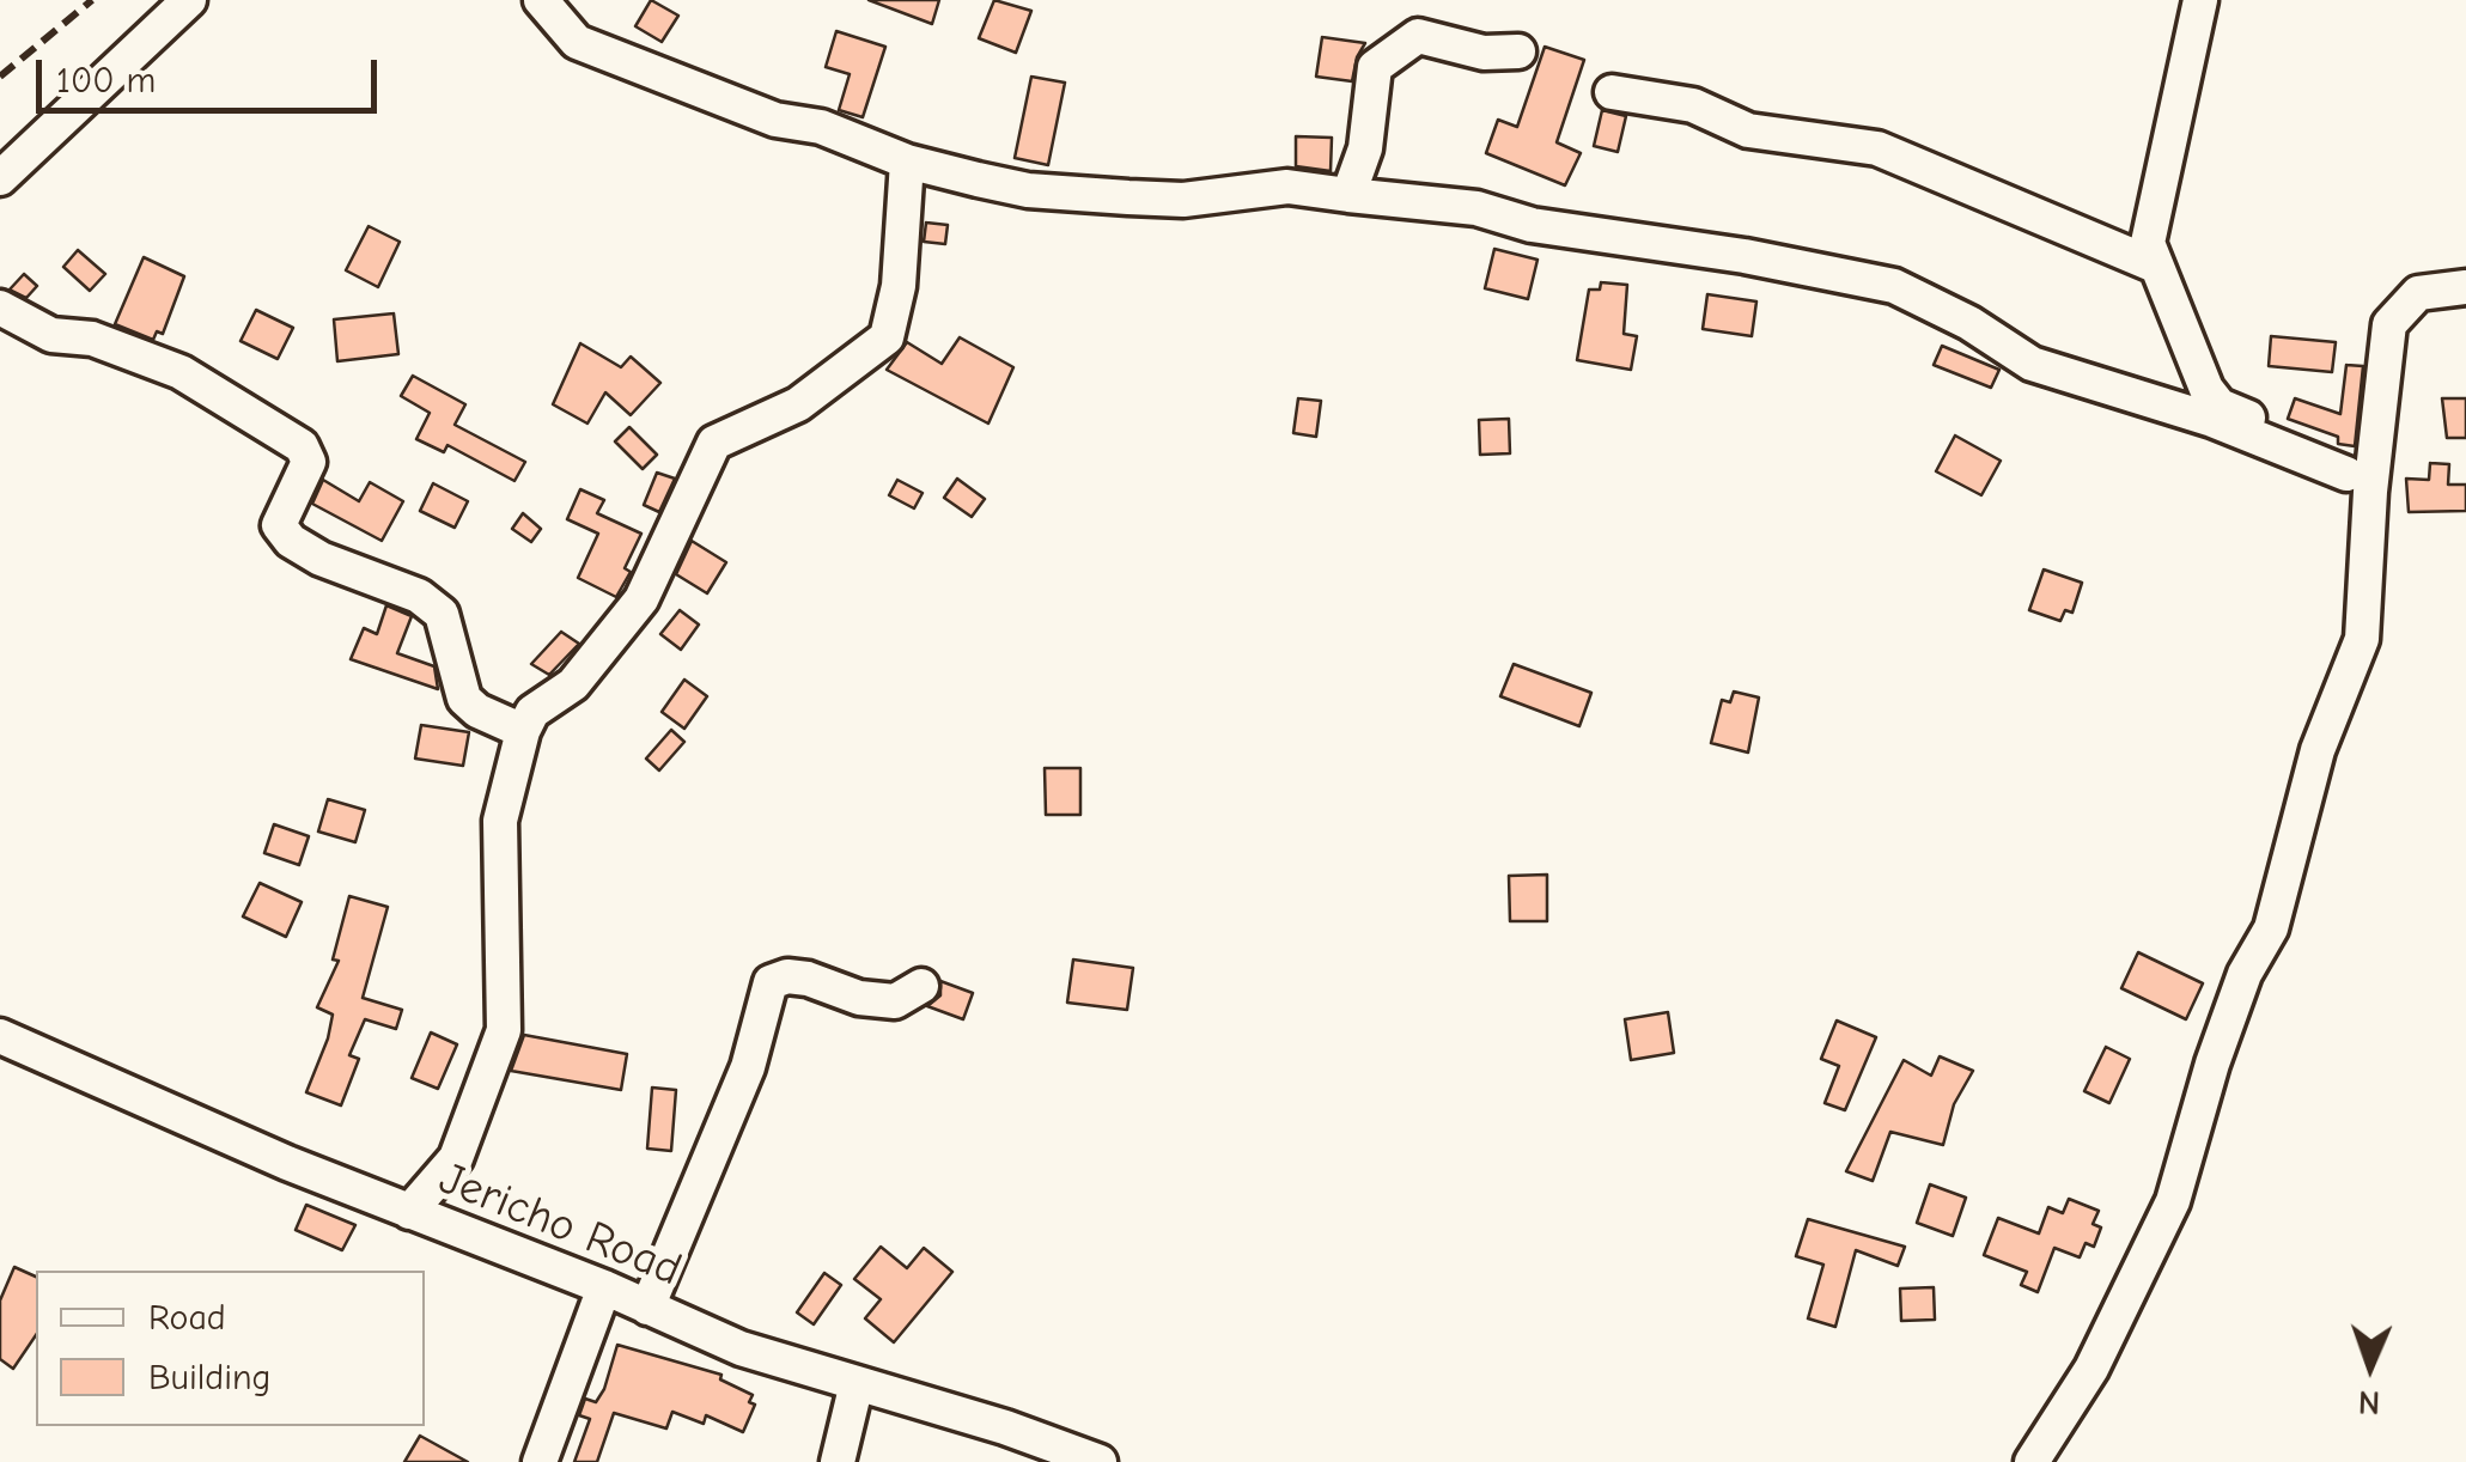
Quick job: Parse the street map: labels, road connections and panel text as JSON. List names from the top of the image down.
{
  "streets": {
    "street": ["Jericho Road"]
  },
  "legend": ["Road", "Building"],
  "scale_bar": "100 m",
  "north": "bottom"
}
